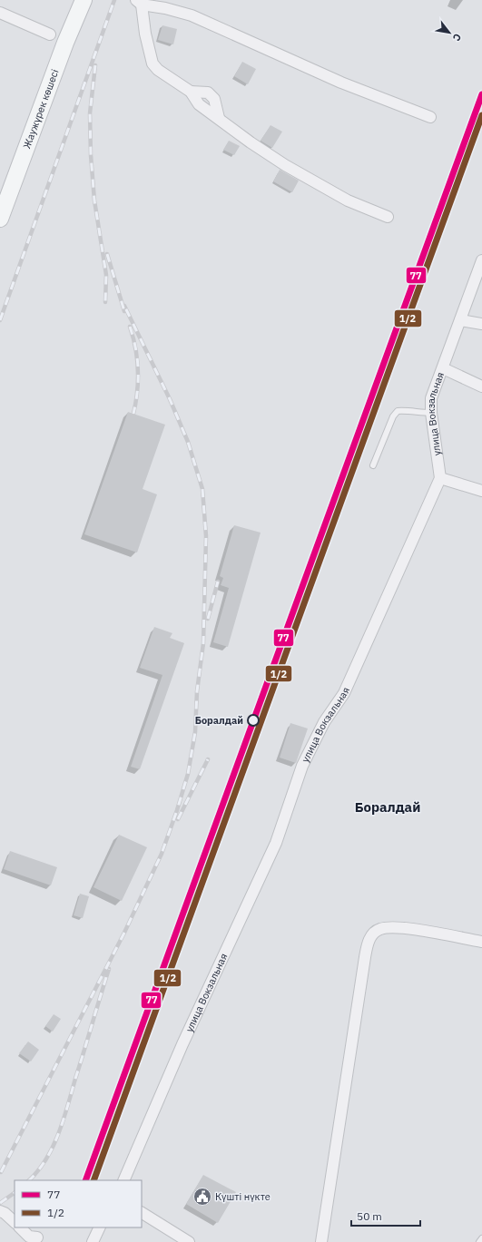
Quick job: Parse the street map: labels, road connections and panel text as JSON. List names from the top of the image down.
{
  "streets": {
    "main road": ["Жаужүрек көшесі"],
    "street": ["улица Вокзальная"]
  },
  "districts": ["Боралдай"],
  "places": {
    "other": ["Боралдай"],
    "public building": ["Күшті нүкте"]
  },
  "lines": ["transit line 77", "transit line 1/2"],
  "legend": ["77", "1/2"],
  "scale_bar": "50 m",
  "north": "bottom right"
}
